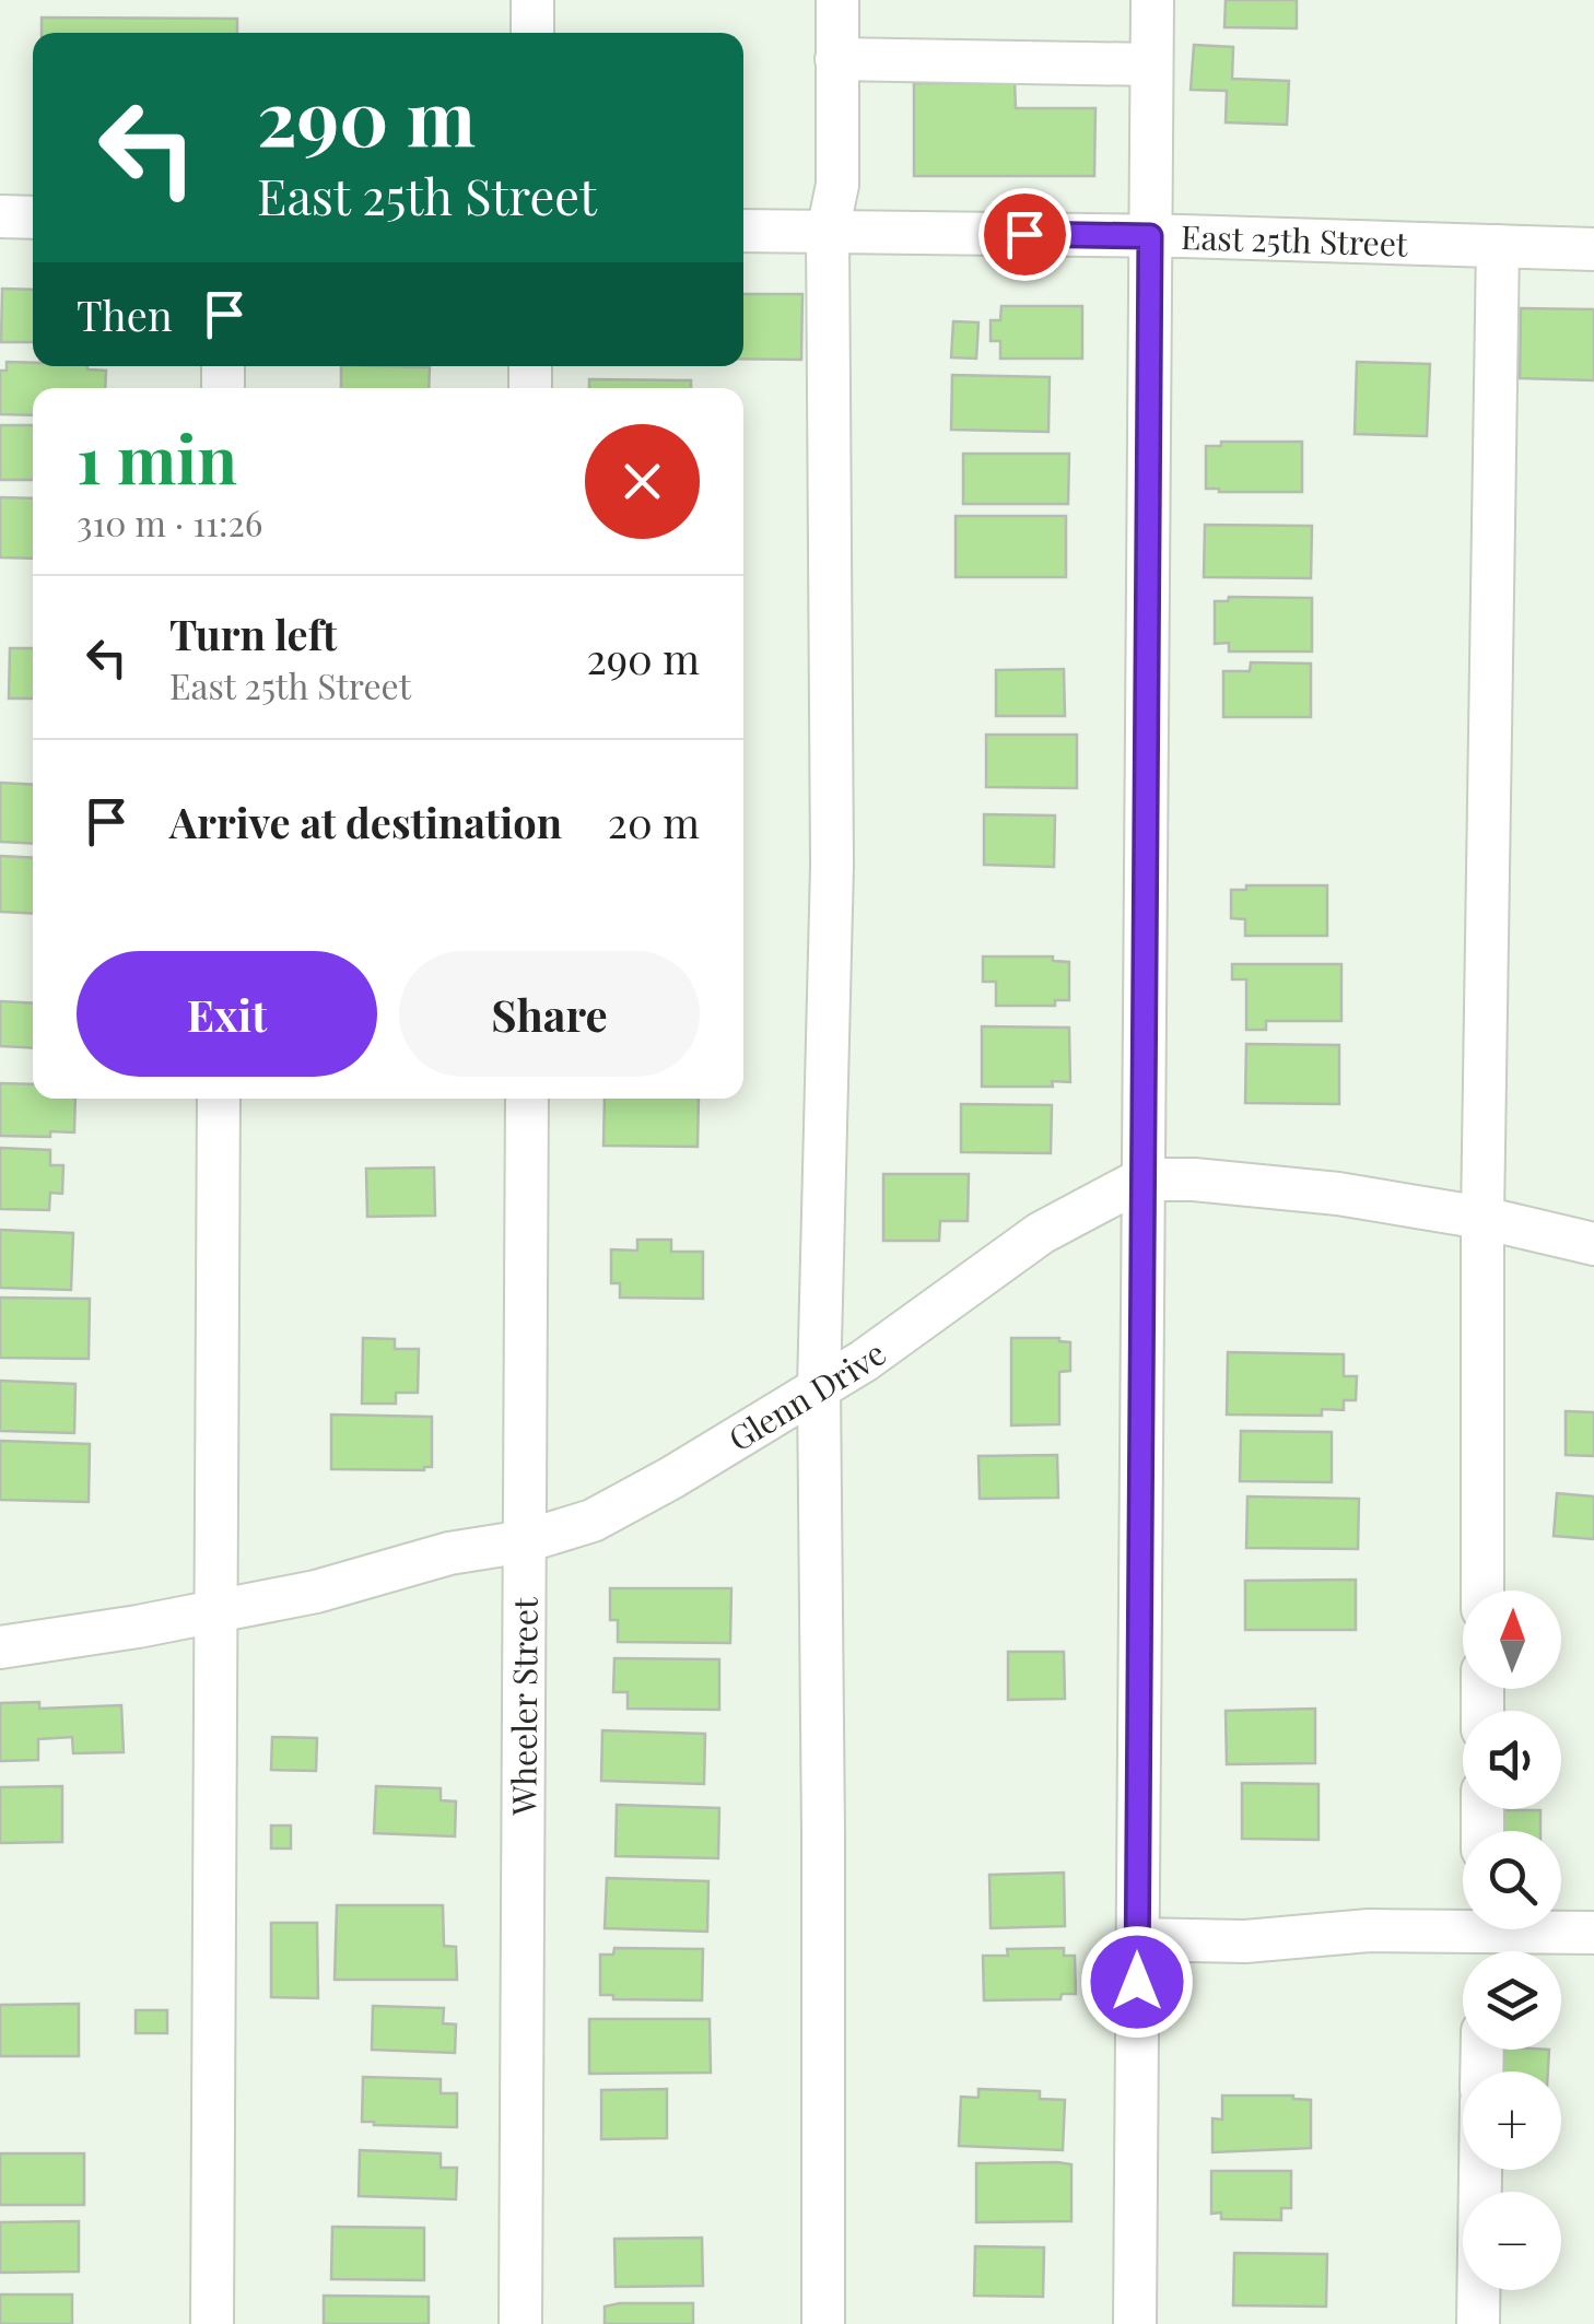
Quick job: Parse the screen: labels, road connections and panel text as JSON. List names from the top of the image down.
{
  "streets": {
    "street": ["East 25th Street", "Glenn Drive", "Wheeler Street"]
  },
  "crossings": [
    ["Glenn Drive", "Wheeler Street"]
  ],
  "north": "top",
  "page": {
    "turn": ["290 m", "East 25th Street"],
    "then": "Then",
    "heading": ["1 min", "310 m · 11:26"],
    "list": [
      {
        "name": "Turn left",
        "note": "East 25th Street",
        "value": "290 m"
      },
      {
        "name": "Arrive at destination",
        "value": "20 m"
      }
    ],
    "buttons": ["Exit", "Share"],
    "map_buttons": ["+", "−"]
  }
}
